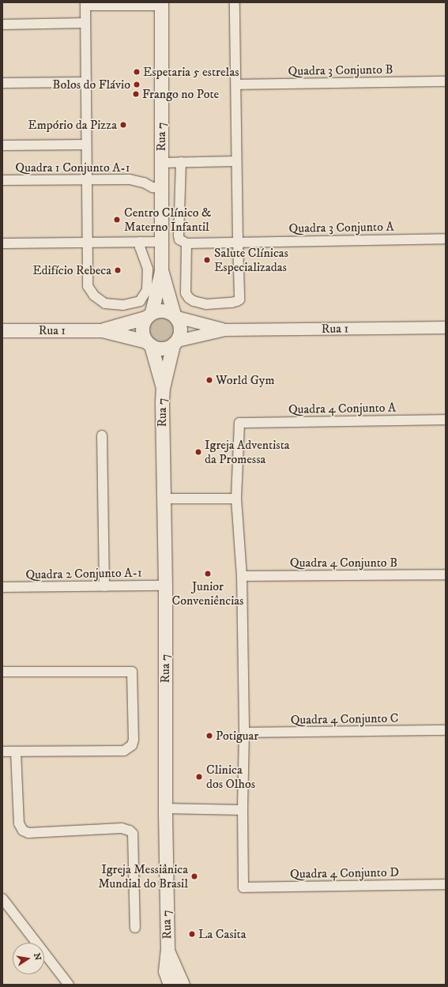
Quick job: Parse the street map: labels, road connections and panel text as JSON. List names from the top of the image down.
{
  "streets": {
    "main road": ["Rua 7", "Rua 1"],
    "street": [
      "Quadra 3 Conjunto B",
      "Quadra 1 Conjunto A-1",
      "Quadra 3 Conjunto A",
      "Quadra 4 Conjunto A",
      "Quadra 4 Conjunto B",
      "Quadra 2 Conjunto A-1",
      "Quadra 4 Conjunto C",
      "Quadra 4 Conjunto D"
    ]
  },
  "crossings": [
    ["Rua 7", "Quadra 1 Conjunto A-1"],
    ["Rua 7", "Rua 1"],
    ["Rua 7", "Quadra 2 Conjunto A-1"]
  ],
  "places": [
    "Espetaria 5 estrelas",
    "Bolos do Flávio",
    "Frango no Pote",
    "Empório da Pizza",
    "Centro Clínico & Materno Infantil",
    "Salute Clínicas Especializadas",
    "Edifício Rebeca",
    "World Gym",
    "Igreja Adventista da Promessa",
    "Junior Conveniências",
    "Potiguar",
    "Clinica dos Olhos",
    "Igreja Messiânica Mundial do Brasil",
    "La Casita"
  ],
  "north": "right"
}
